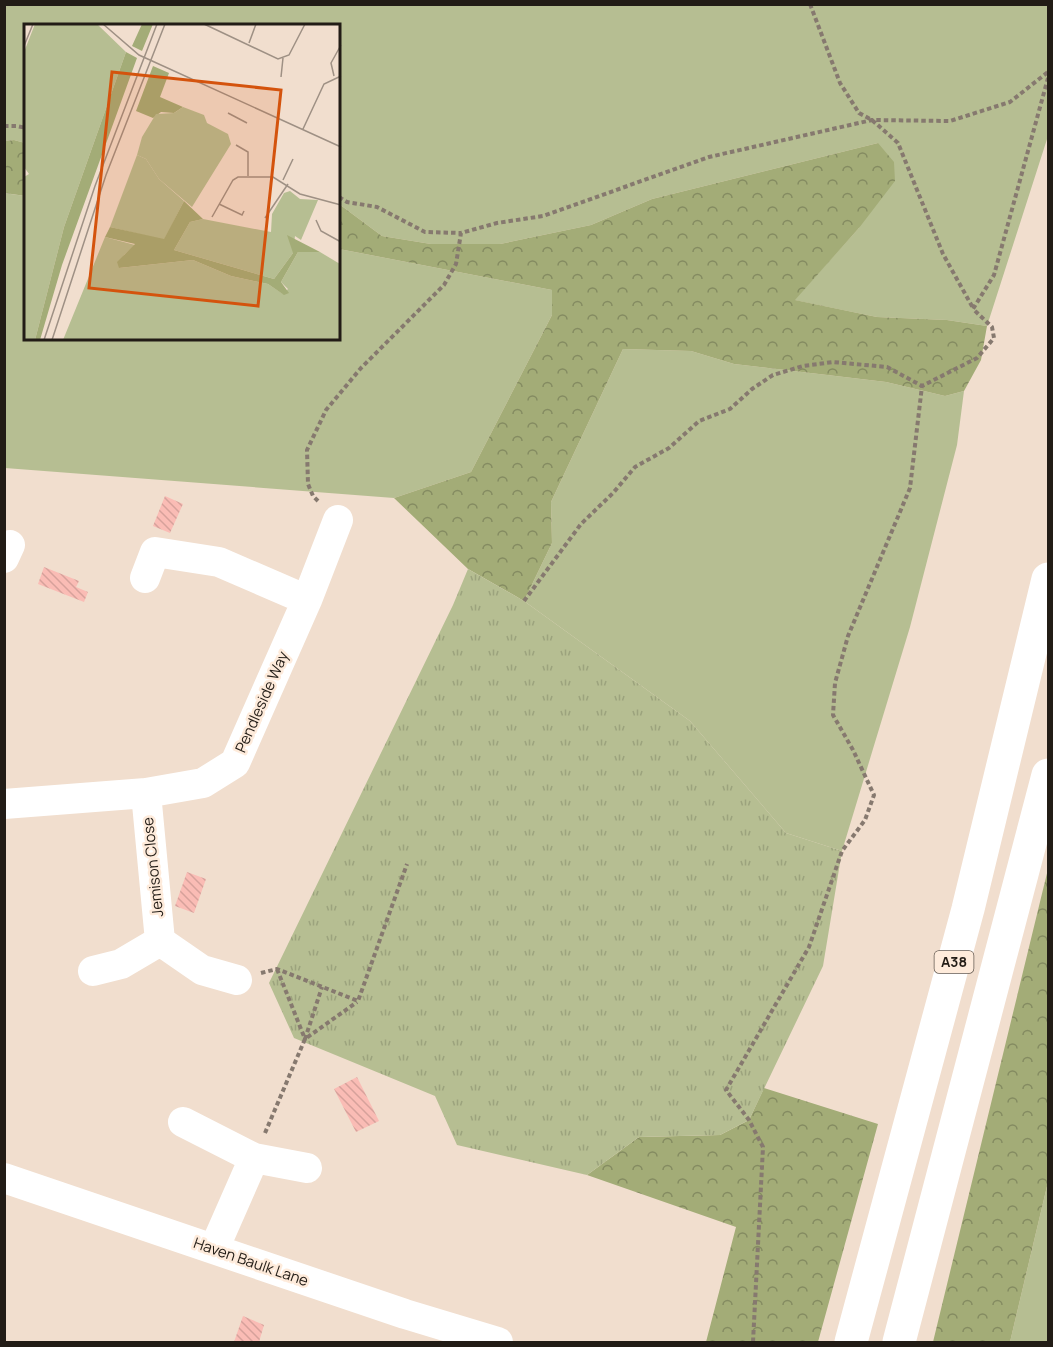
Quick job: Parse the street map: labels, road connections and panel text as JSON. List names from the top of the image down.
{
  "streets": {
    "highway": ["A38"],
    "street": ["Pendleside Way", "Jemison Close", "Haven Baulk Lane"]
  },
  "crossings": [
    ["Pendleside Way", "Jemison Close"]
  ]
}
